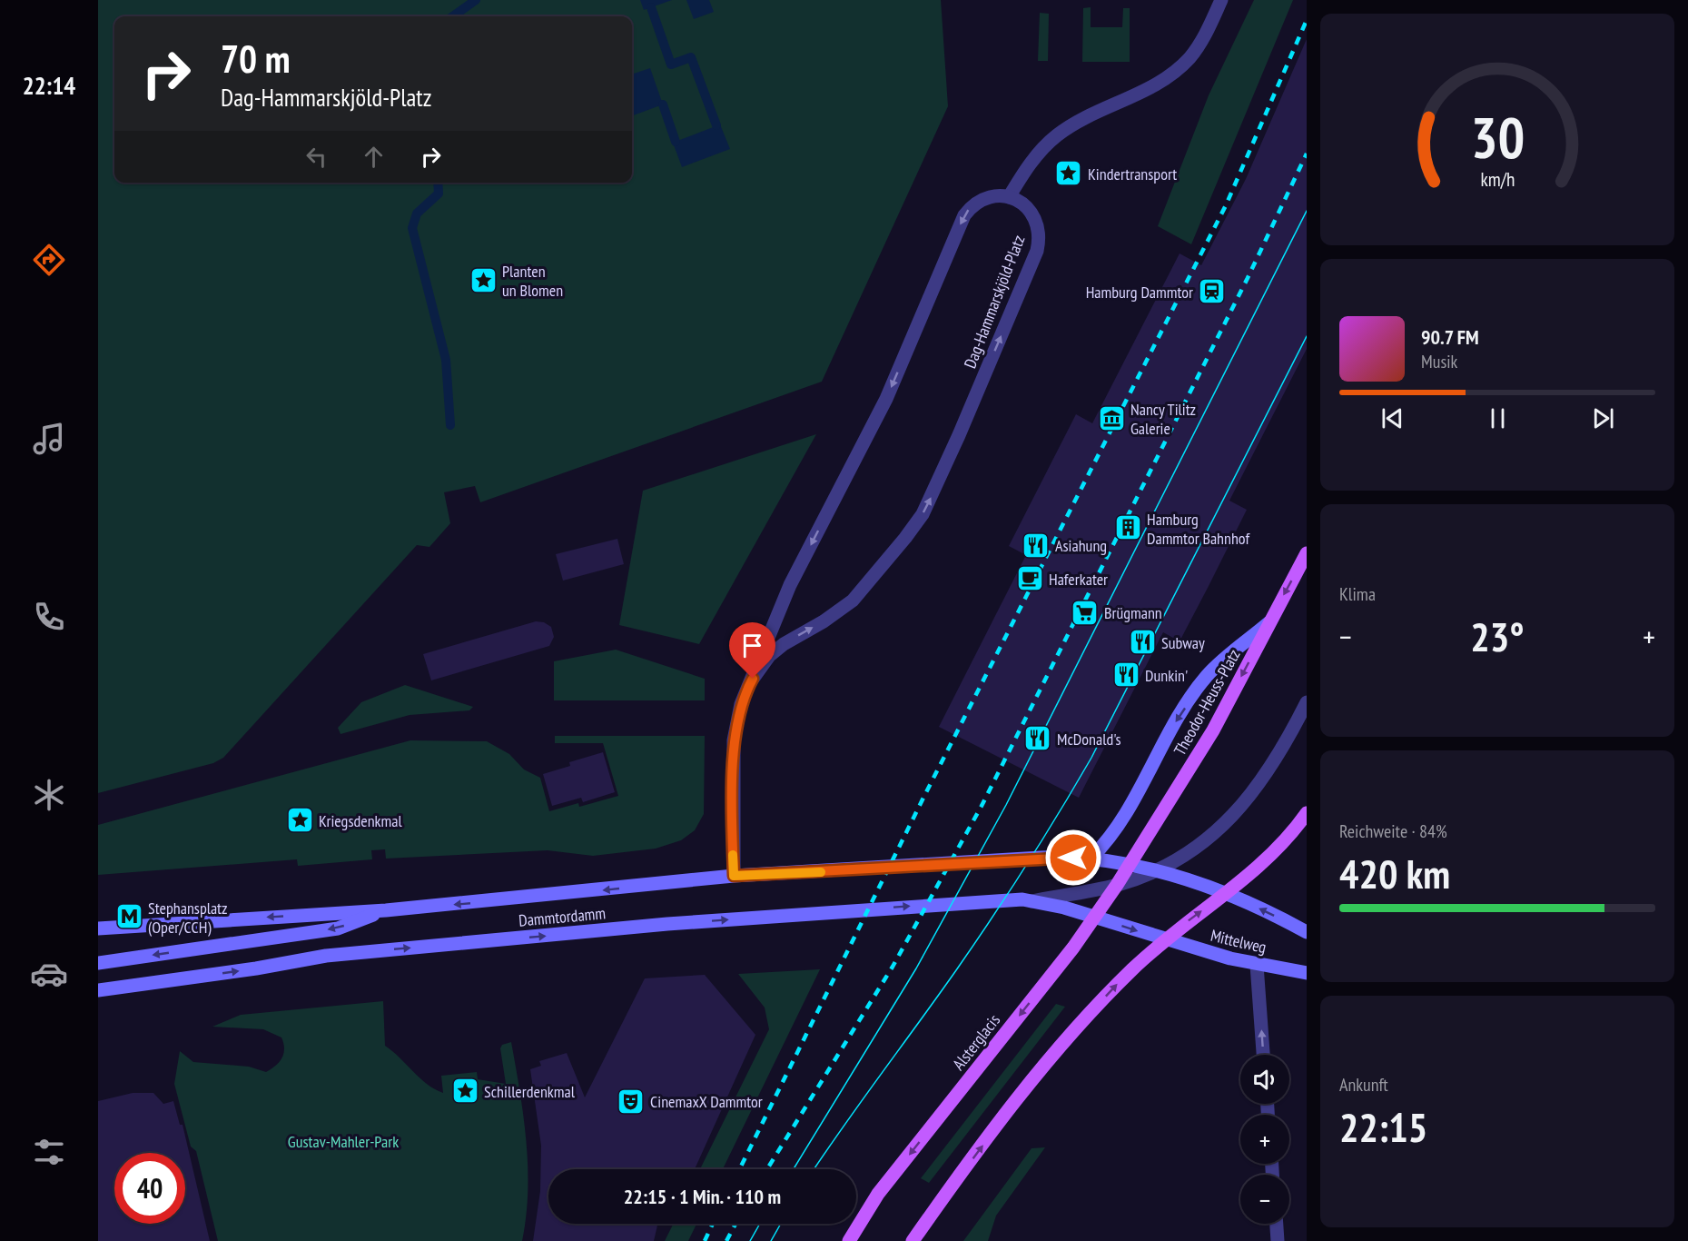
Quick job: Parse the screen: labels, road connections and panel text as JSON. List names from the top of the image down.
{
  "streets": {
    "main road": ["Theodor-Heuss-Platz", "Alsterglacis"],
    "street": ["Dag-Hammarskjöld-Platz", "Dammtordamm", "Mittelweg"]
  },
  "crossings": [
    ["Dag-Hammarskjöld-Platz", "Dammtordamm"],
    ["Theodor-Heuss-Platz", "Dammtordamm"],
    ["Theodor-Heuss-Platz", "Alsterglacis"],
    ["Dammtordamm", "Mittelweg"],
    ["Dammtordamm", "Alsterglacis"]
  ],
  "parks": ["Gustav-Mahler-Park"],
  "places": {
    "place": [
      "Kindertransport",
      "Planten un Blomen",
      "Kriegsdenkmal",
      "Schillerdenkmal"
    ],
    "station": ["Hamburg Dammtor"],
    "museum": ["Nancy Tilitz Galerie"],
    "building": ["Hamburg Dammtor Bahnhof"],
    "restaurant": [
      "Asiahung",
      "Subway",
      "Dunkin'",
      "McDonald's"
    ],
    "cafe": ["Haferkater"],
    "supermarket": ["Brügmann"],
    "metro station": ["Stephansplatz (Oper/CCH)"],
    "theatre": ["CinemaxX Dammtor"]
  },
  "page": {
    "tabs": "22:14",
    "turn": ["70 m", "Dag-Hammarskjöld-Platz"],
    "song": ["90.7 FM", "Musik"],
    "tile": [
      "Klima",
      ["Reichweite · 84%", "420 km"],
      ["Ankunft", "22:15"]
    ],
    "heat": ["−", "23°", "+"],
    "map_buttons": ["+", "−"],
    "limit": "40",
    "trip": "22:15 · 1 Min. · 110 m",
    "gauge": ["30", "km/h"]
  }
}
